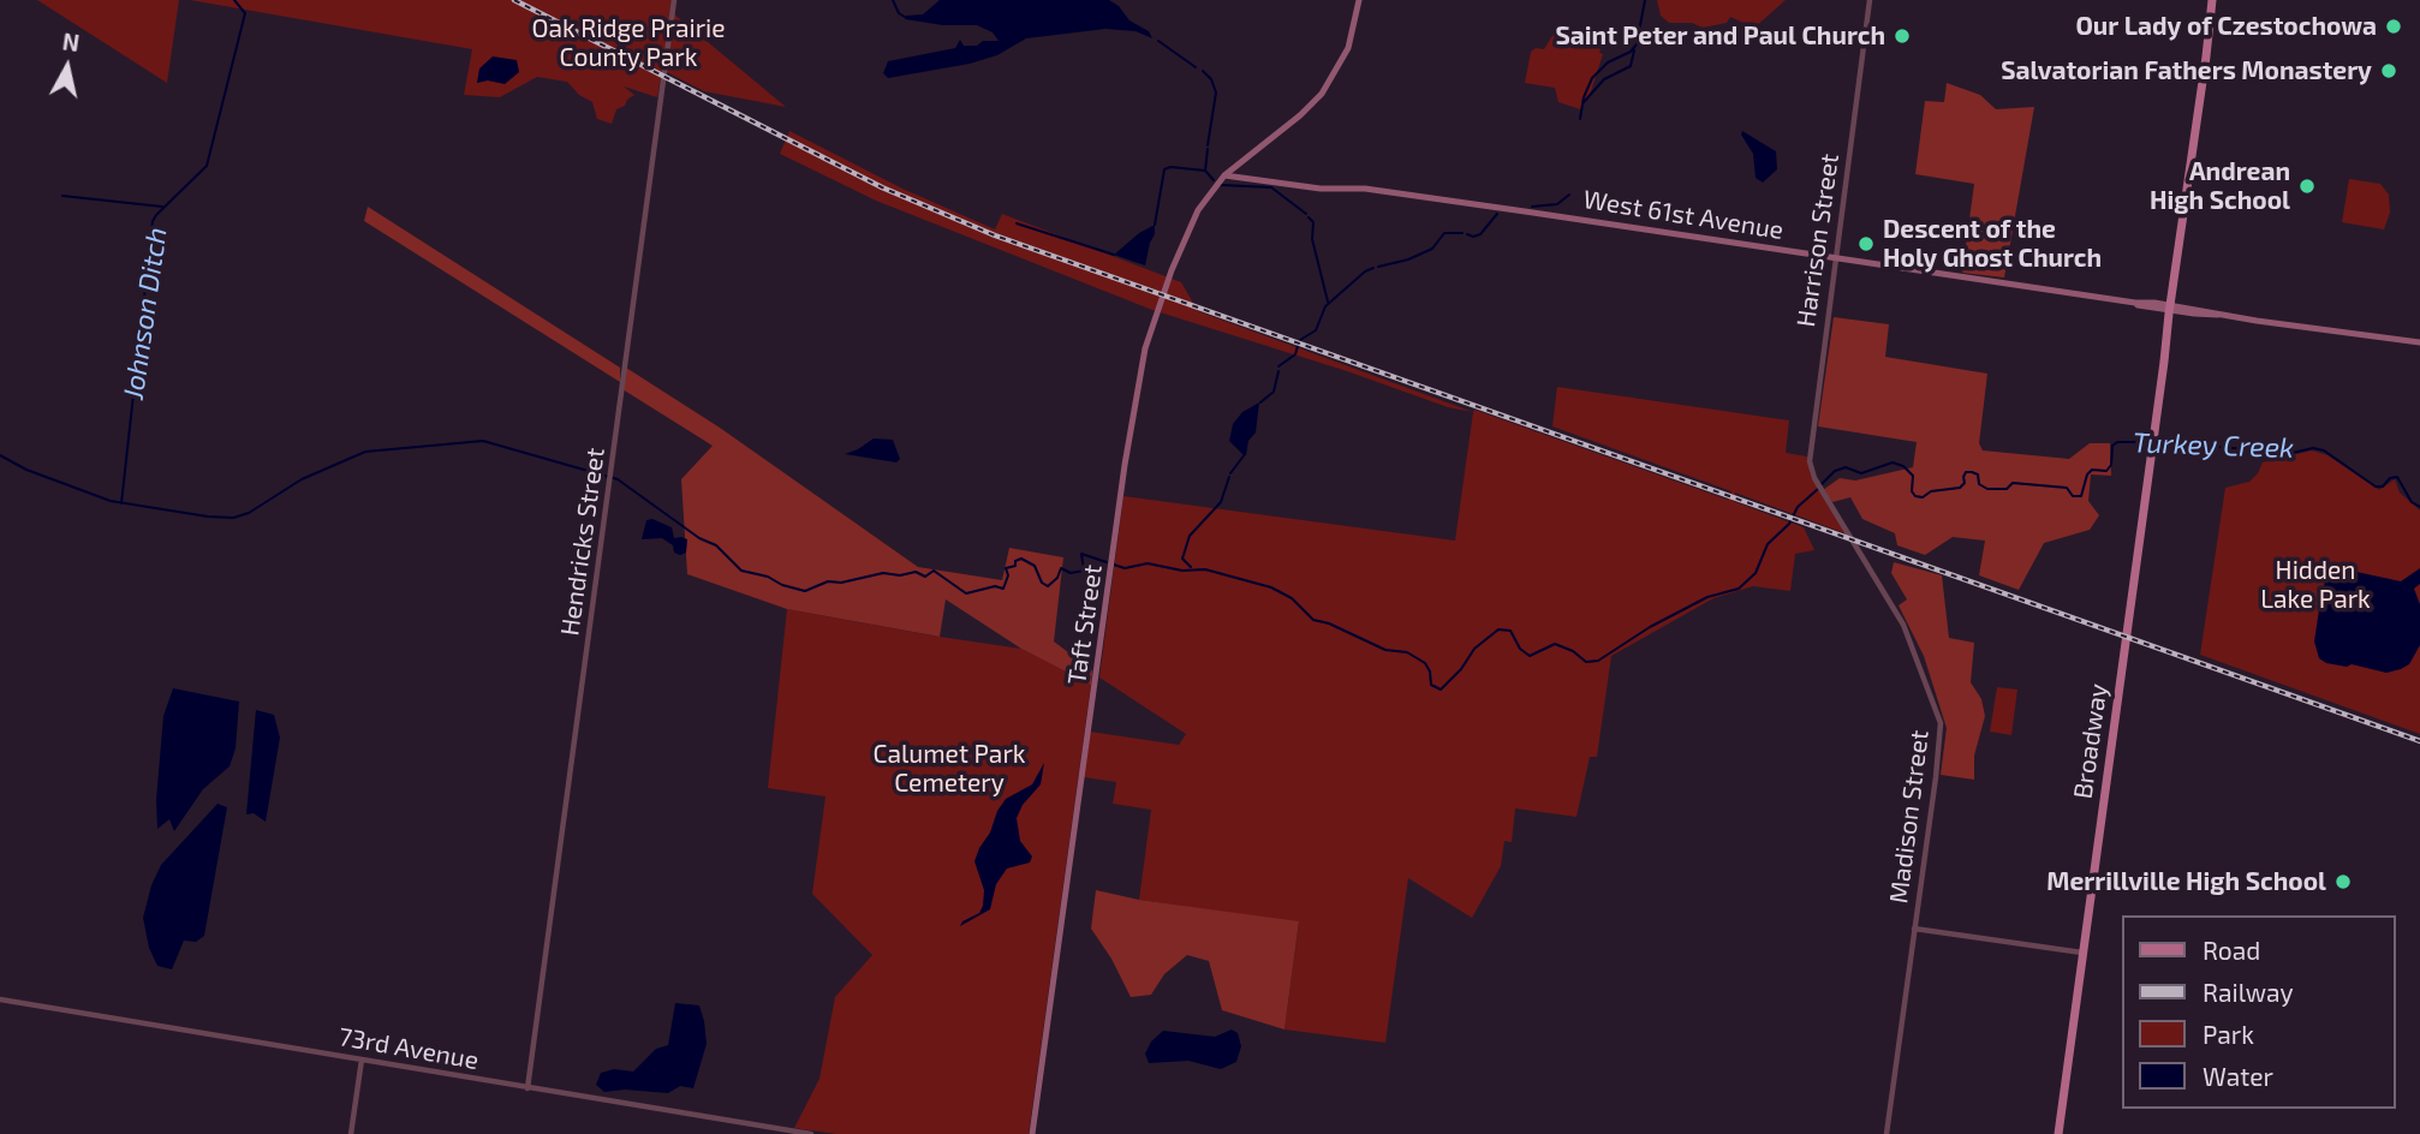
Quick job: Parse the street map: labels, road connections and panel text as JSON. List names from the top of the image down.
{
  "streets": {
    "main road": ["West 61st Avenue", "Taft Street", "Broadway"],
    "street": [
      "Harrison Street",
      "Hendricks Street",
      "Madison Street",
      "73rd Avenue"
    ]
  },
  "crossings": [
    ["West 61st Avenue", "Harrison Street"],
    ["West 61st Avenue", "Taft Street"],
    ["West 61st Avenue", "Broadway"],
    ["Harrison Street", "Madison Street"],
    ["Hendricks Street", "73rd Avenue"]
  ],
  "water": ["Johnson Ditch", "Turkey Creek"],
  "parks": ["Oak Ridge Prairie County Park", "Hidden Lake Park", "Calumet Park Cemetery"],
  "places": [
    "Our Lady of Czestochowa",
    "Saint Peter and Paul Church",
    "Salvatorian Fathers Monastery",
    "Andrean High School",
    "Descent of the Holy Ghost Church",
    "Merrillville High School"
  ],
  "legend": [
    "Road",
    "Railway",
    "Park",
    "Water"
  ],
  "north": "top"
}
